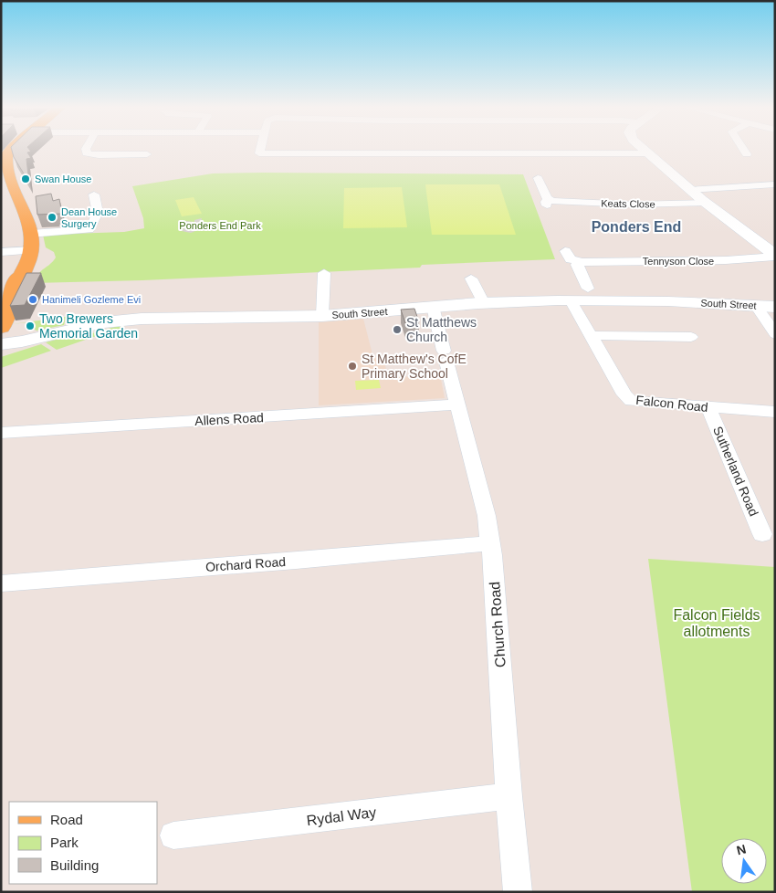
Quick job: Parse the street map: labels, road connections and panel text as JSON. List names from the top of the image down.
{
  "streets": {
    "street": [
      "Keats Close",
      "Tennyson Close",
      "South Street",
      "Falcon Road",
      "Allens Road",
      "Sutherland Road",
      "Orchard Road",
      "Church Road",
      "Rydal Way"
    ]
  },
  "crossings": [
    ["South Street", "Falcon Road"],
    ["South Street", "Church Road"],
    ["Falcon Road", "Sutherland Road"],
    ["Allens Road", "Church Road"],
    ["Orchard Road", "Church Road"],
    ["Church Road", "Rydal Way"]
  ],
  "districts": ["Ponders End"],
  "parks": ["Ponders End Park", "Falcon Fields allotments"],
  "places": [
    "Swan House",
    "Dean House Surgery",
    "Hanimeli Gozleme Evi",
    "Two Brewers Memorial Garden",
    "St Matthews Church",
    "St Matthew's CofE Primary School"
  ],
  "legend": ["Road", "Park", "Building"],
  "north": "top"
}
